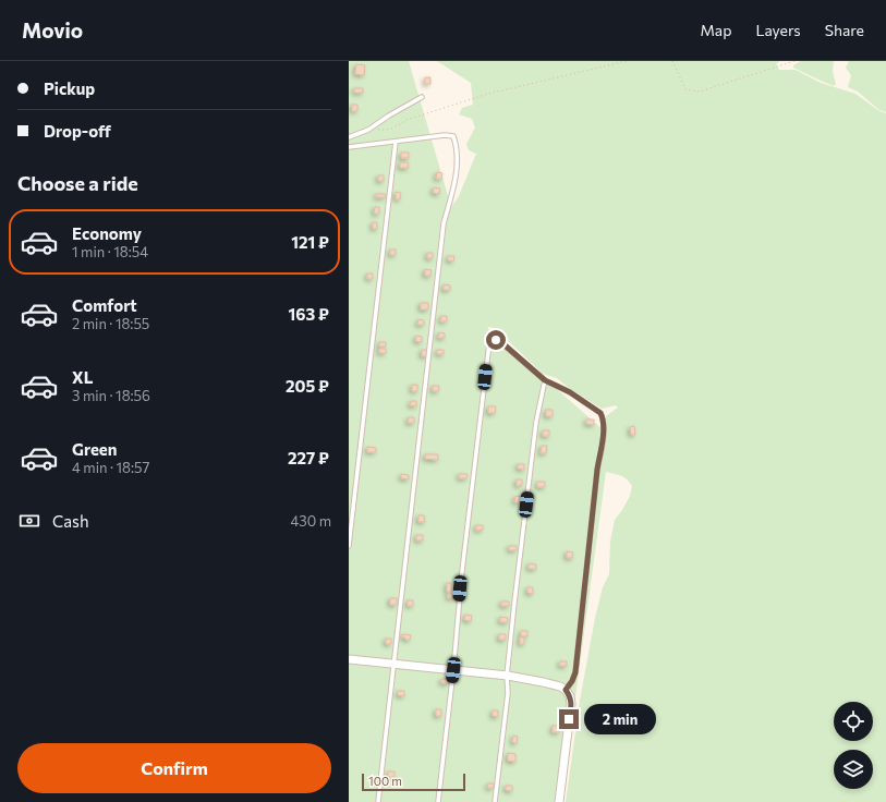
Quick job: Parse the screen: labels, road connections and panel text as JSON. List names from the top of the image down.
{
  "scale_bar": "100 m",
  "page": {
    "header": "Movio",
    "nav": ["Map", "Layers", "Share"],
    "banner": ["Pickup", "Drop-off"],
    "heading": "Choose a ride",
    "list": [
      {
        "name": "Economy",
        "note": "1 min · 18:54",
        "value": "121 ₽"
      },
      {
        "name": "Comfort",
        "note": "2 min · 18:55",
        "value": "163 ₽"
      },
      {
        "name": "XL",
        "note": "3 min · 18:56",
        "value": "205 ₽"
      },
      {
        "name": "Green",
        "note": "4 min · 18:57",
        "value": "227 ₽"
      }
    ],
    "pay": ["Cash", "430 m"],
    "bubble": "2 min",
    "buttons": "Confirm",
    "scale": "100 m"
  }
}
